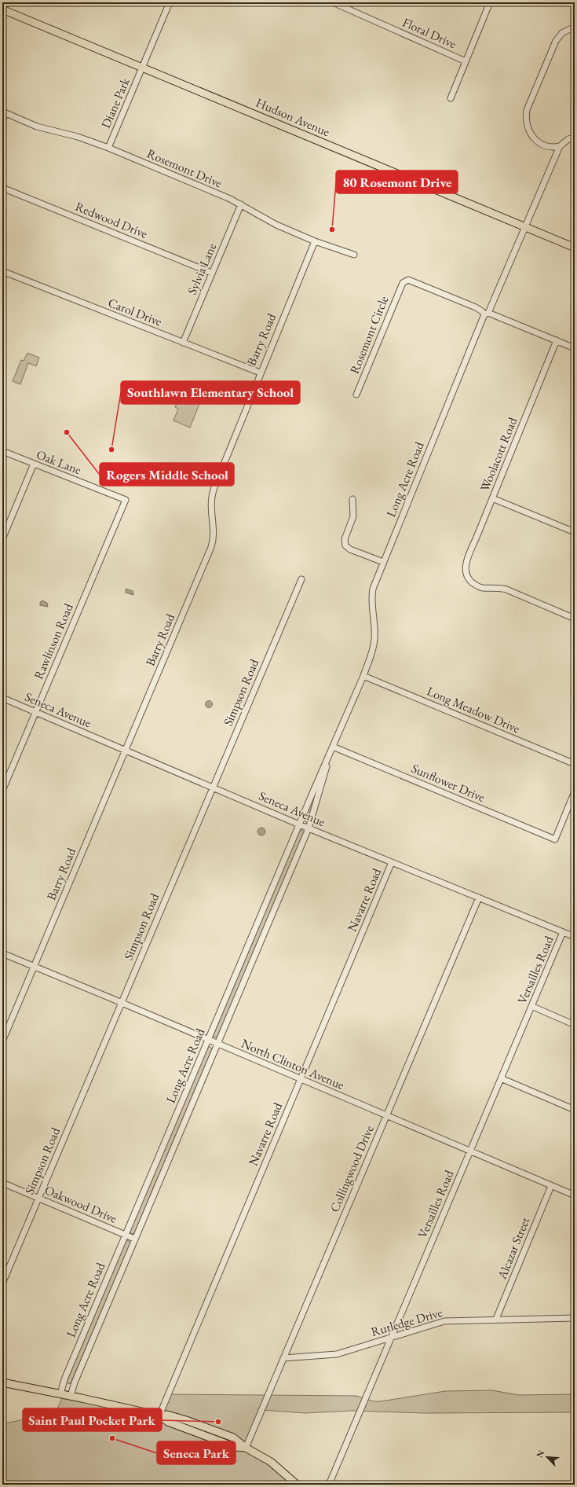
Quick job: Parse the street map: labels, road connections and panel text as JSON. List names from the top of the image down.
{
  "streets": {
    "main road": ["Hudson Avenue"],
    "street": [
      "Floral Drive",
      "Diane Park",
      "Rosemont Drive",
      "Redwood Drive",
      "Sylvia Lane",
      "Carol Drive",
      "Rosemont Circle",
      "Barry Road",
      "Woolacott Road",
      "Oak Lane",
      "Long Acre Road",
      "Rawlinson Road",
      "Simpson Road",
      "Seneca Avenue",
      "Long Meadow Drive",
      "Sunflower Drive",
      "Navarre Road",
      "Versailles Road",
      "North Clinton Avenue",
      "Collingwood Drive",
      "Oakwood Drive",
      "Alcazar Street",
      "Rutledge Drive"
    ]
  },
  "crossings": [
    ["Diane Park", "Hudson Avenue"],
    ["Diane Park", "Rosemont Drive"],
    ["Hudson Avenue", "Long Acre Road"],
    ["Rosemont Drive", "Sylvia Lane"],
    ["Rosemont Drive", "Barry Road"],
    ["Redwood Drive", "Sylvia Lane"],
    ["Sylvia Lane", "Carol Drive"],
    ["Carol Drive", "Barry Road"],
    ["Rosemont Circle", "Long Acre Road"],
    ["Barry Road", "Seneca Avenue"],
    ["Barry Road", "North Clinton Avenue"],
    ["Oak Lane", "Rawlinson Road"],
    ["Long Acre Road", "Seneca Avenue"],
    ["Long Acre Road", "Long Meadow Drive"],
    ["Long Acre Road", "Sunflower Drive"],
    ["Long Acre Road", "North Clinton Avenue"],
    ["Long Acre Road", "Oakwood Drive"],
    ["Rawlinson Road", "Seneca Avenue"],
    ["Simpson Road", "Seneca Avenue"],
    ["Simpson Road", "North Clinton Avenue"],
    ["Simpson Road", "Oakwood Drive"],
    ["Seneca Avenue", "Navarre Road"],
    ["Seneca Avenue", "Versailles Road"],
    ["Seneca Avenue", "Collingwood Drive"],
    ["Navarre Road", "North Clinton Avenue"],
    ["Versailles Road", "North Clinton Avenue"],
    ["Versailles Road", "Rutledge Drive"],
    ["North Clinton Avenue", "Collingwood Drive"],
    ["North Clinton Avenue", "Alcazar Street"],
    ["Collingwood Drive", "Rutledge Drive"],
    ["Alcazar Street", "Rutledge Drive"]
  ],
  "places": [
    "80 Rosemont Drive",
    "Rogers Middle School",
    "Southlawn Elementary School",
    "Saint Paul Pocket Park",
    "Seneca Park"
  ],
  "north": "top left"
}
